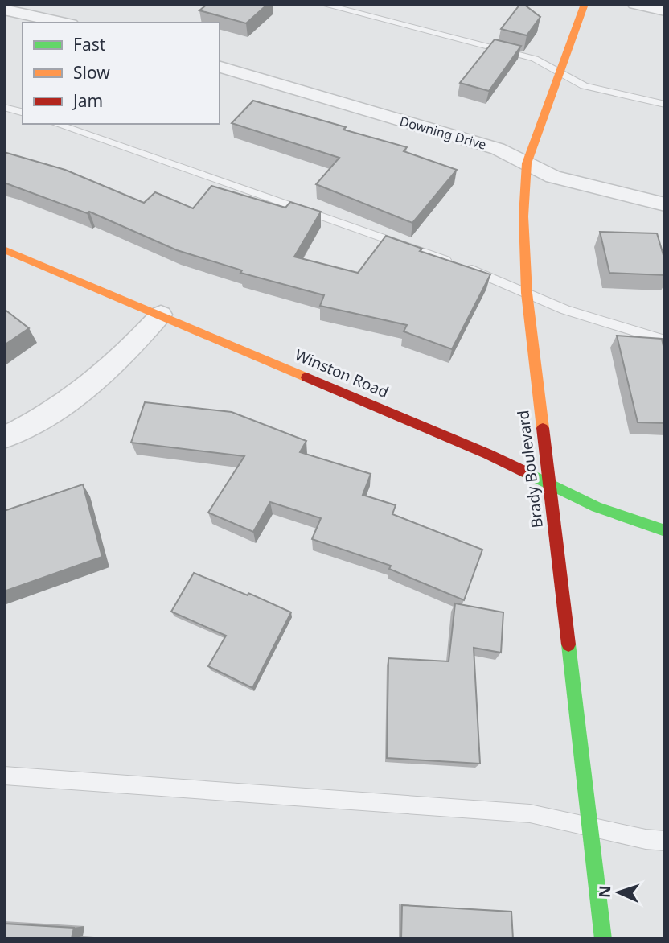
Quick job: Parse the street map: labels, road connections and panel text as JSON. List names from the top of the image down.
{
  "streets": {
    "street": ["Downing Drive", "Winston Road", "Brady Boulevard"]
  },
  "crossings": [
    ["Downing Drive", "Brady Boulevard"],
    ["Winston Road", "Brady Boulevard"]
  ],
  "legend": ["Fast", "Slow", "Jam"],
  "north": "left"
}
